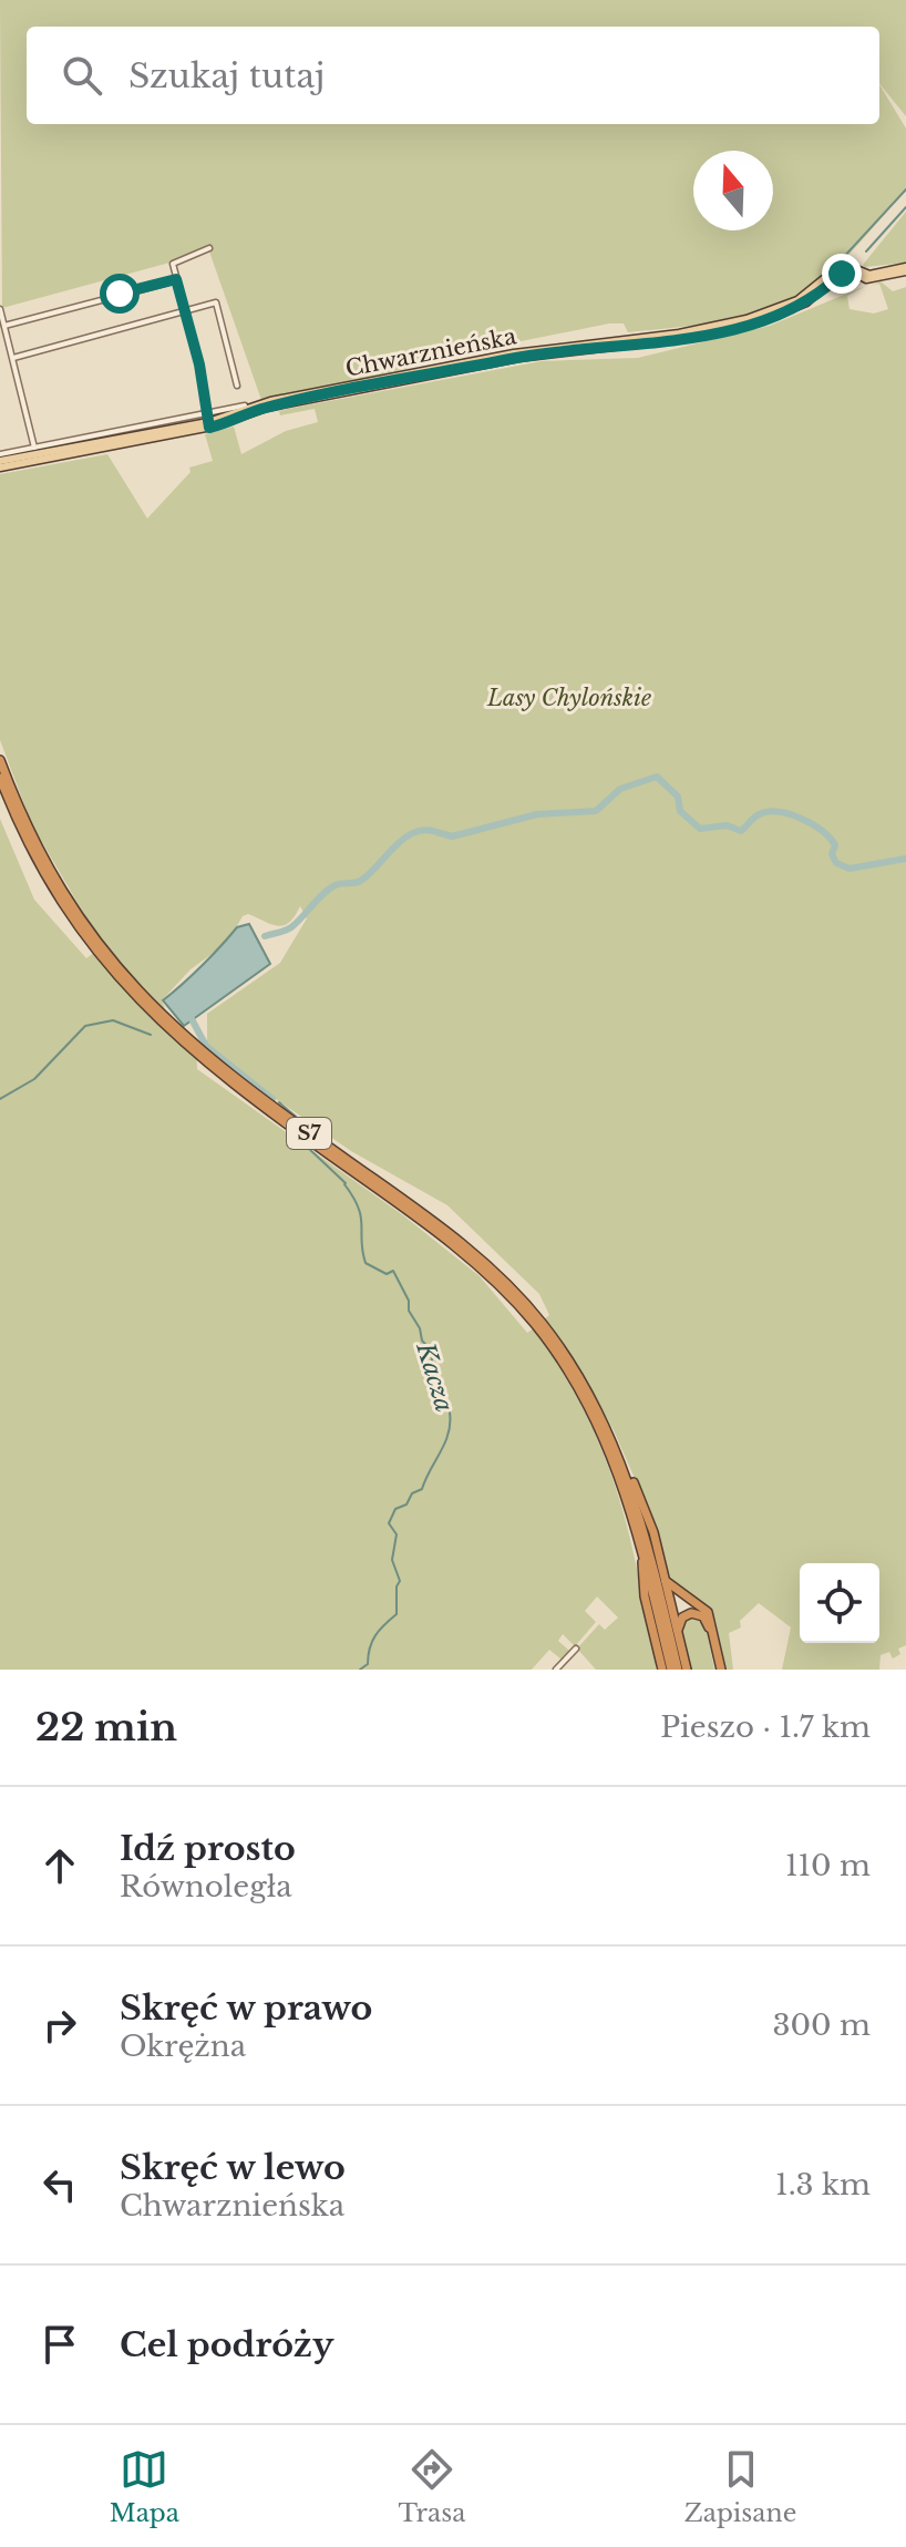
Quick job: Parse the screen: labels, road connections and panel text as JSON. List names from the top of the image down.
{
  "streets": {
    "highway": ["S7"],
    "main road": ["Chwarznieńska"]
  },
  "water": ["Kacza"],
  "parks": ["Lasy Chylońskie"],
  "north": "top",
  "page": {
    "search": "Szukaj tutaj",
    "heading": ["22 min", "Pieszo · 1.7 km"],
    "list": [
      ["Idź prosto", "Równoległa", "110 m"],
      ["Skręć w prawo", "Okrężna", "300 m"],
      ["Skręć w lewo", "Chwarznieńska", "1.3 km"],
      "Cel podróży"
    ],
    "nav": ["Mapa", "Trasa", "Zapisane"]
  }
}
